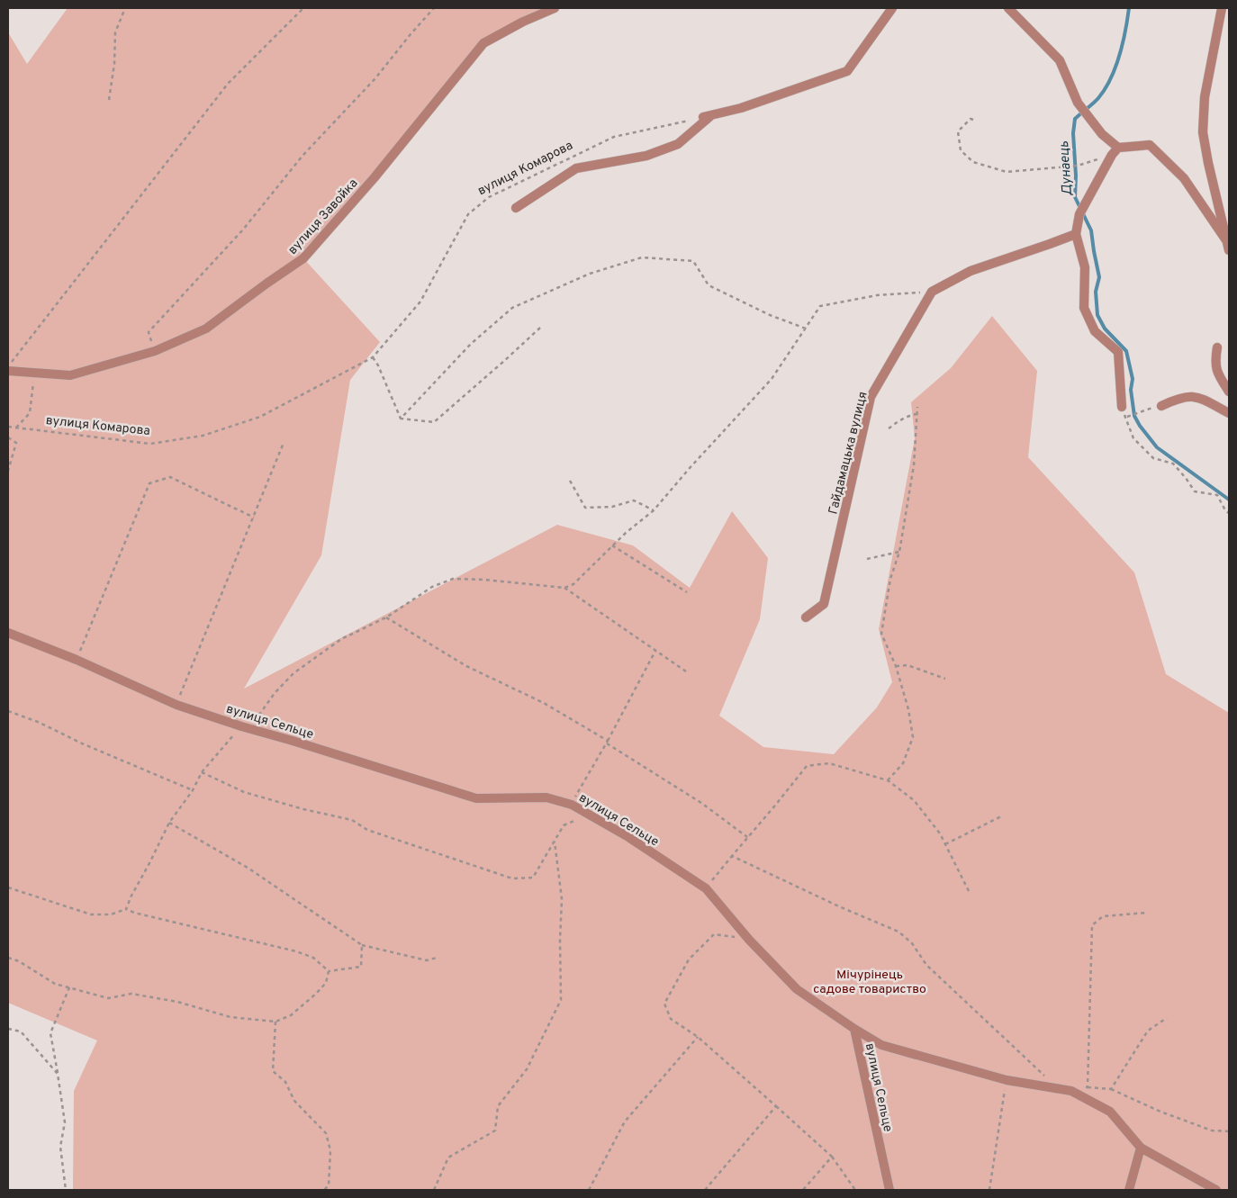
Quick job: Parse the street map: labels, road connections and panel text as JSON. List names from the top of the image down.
{
  "streets": {
    "street": ["вулиця Завойка", "Гайдамацька вулиця", "вулиця Сельце"],
    "path": ["вулиця Комарова"]
  },
  "water": ["Дунаець"],
  "parks": ["Мічурінець садове товариство"]
}
